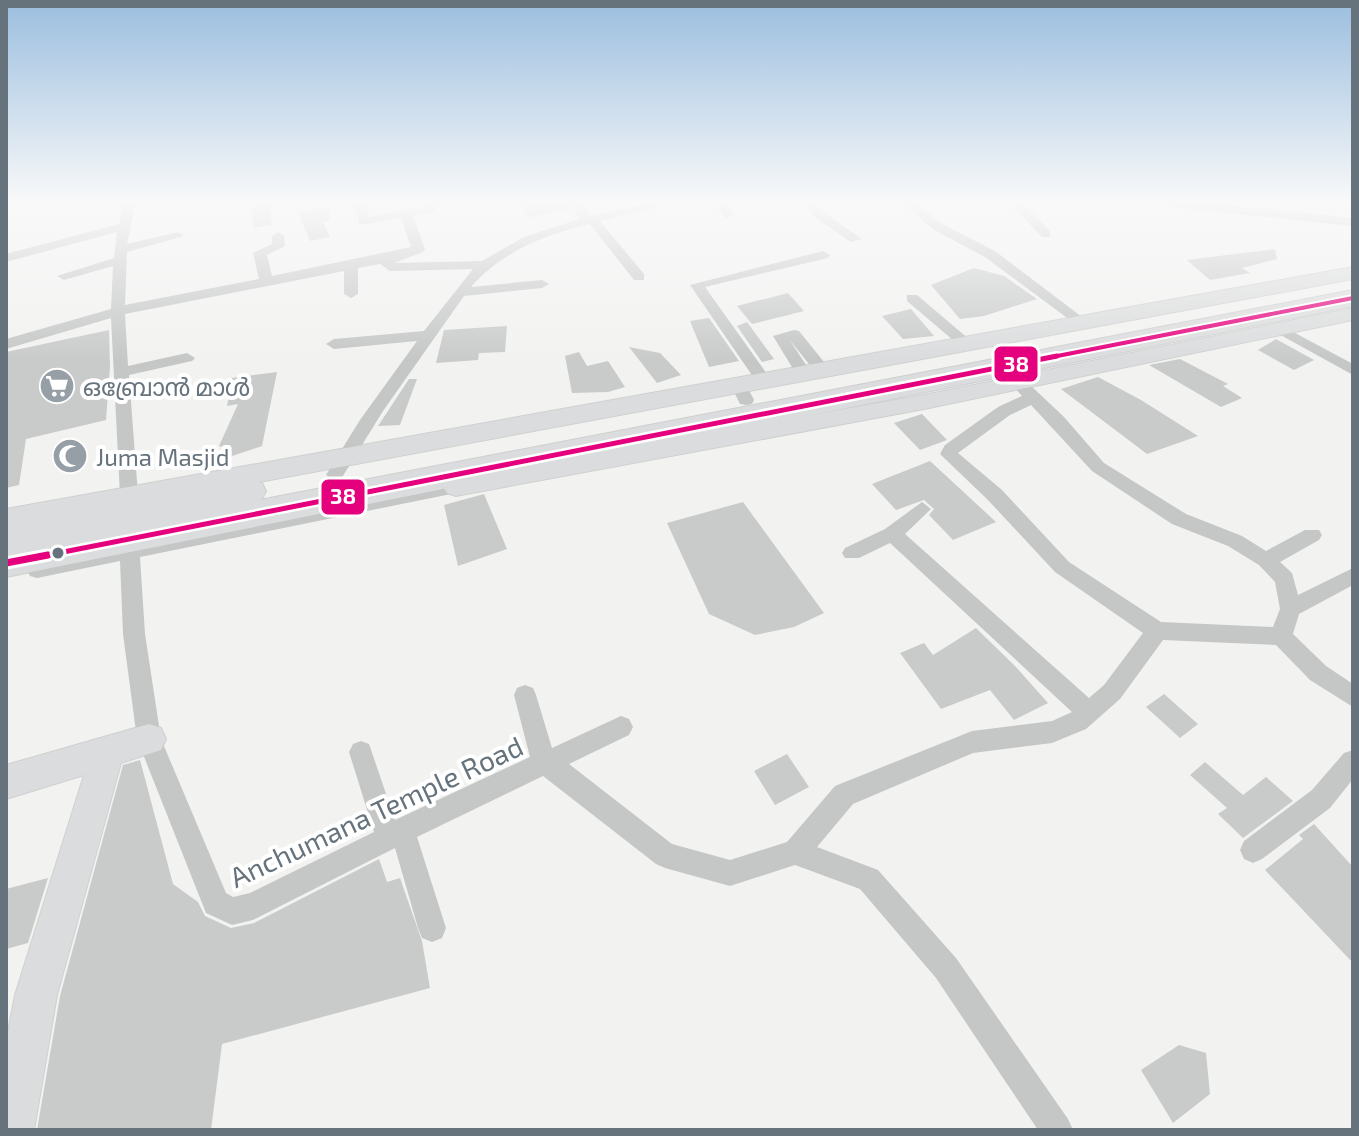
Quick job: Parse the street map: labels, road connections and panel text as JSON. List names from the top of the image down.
{
  "streets": {
    "street": ["Anchumana Temple Road"]
  },
  "places": {
    "supermarket": ["ഒബ്രോൻ മാൾ"],
    "mosque": ["Juma Masjid"]
  },
  "lines": ["transit line 38"]
}
